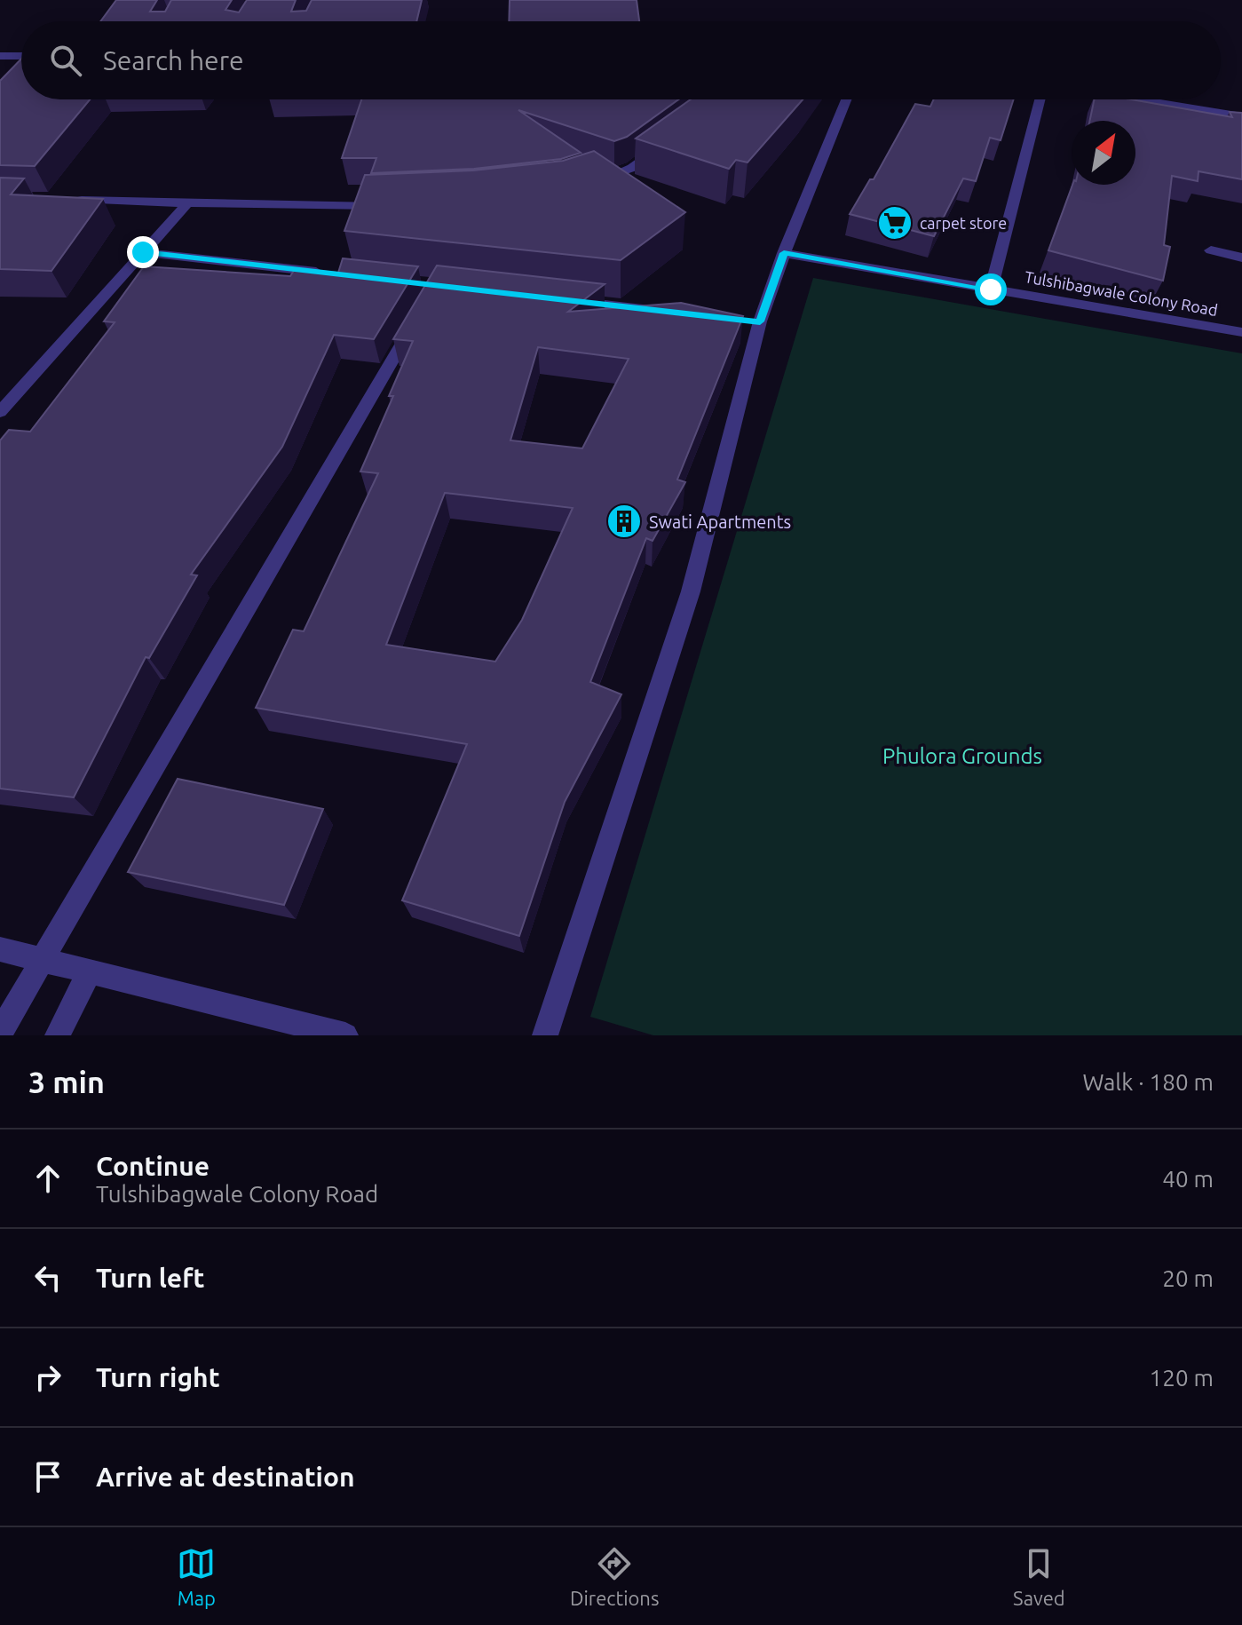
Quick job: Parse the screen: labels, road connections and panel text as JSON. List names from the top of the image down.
{
  "streets": {
    "street": ["Tulshibagwale Colony Road"]
  },
  "parks": ["Phulora Grounds"],
  "places": {
    "supermarket": ["carpet store"],
    "building": ["Swati Apartments"]
  },
  "north": "top right",
  "page": {
    "search": "Search here",
    "heading": ["3 min", "Walk · 180 m"],
    "list": [
      ["Continue", "Tulshibagwale Colony Road", "40 m"],
      ["Turn left", "20 m"],
      ["Turn right", "120 m"],
      "Arrive at destination"
    ],
    "nav": ["Map", "Directions", "Saved"]
  }
}
